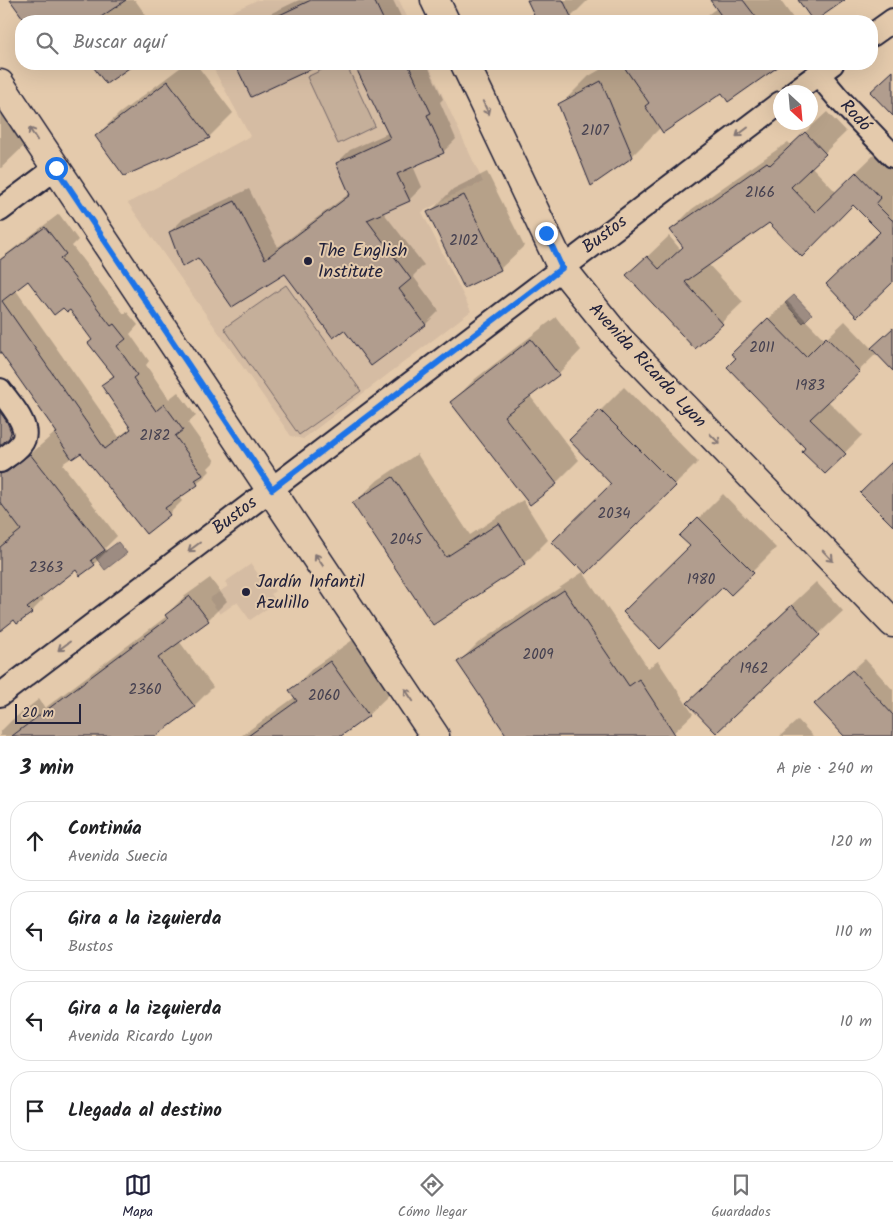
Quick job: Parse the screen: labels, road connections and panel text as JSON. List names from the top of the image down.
{
  "streets": {
    "street": ["Rodó", "Bustos", "Avenida Ricardo Lyon"]
  },
  "crossings": [
    ["Bustos", "Avenida Ricardo Lyon"]
  ],
  "one_way": ["Bustos", "Avenida Ricardo Lyon"],
  "places": ["The English Institute", "Jardín Infantil Azulillo"],
  "house_numbers": [
    "2107",
    "2166",
    "2102",
    "2011",
    "1983",
    "2182",
    "2034",
    "2045",
    "2363",
    "1980",
    "2009",
    "1962",
    "2360",
    "2060"
  ],
  "scale_bar": "20 m",
  "north": "bottom right",
  "page": {
    "search": "Buscar aquí",
    "scale": "20 m",
    "heading": ["3 min", "A pie · 240 m"],
    "list": [
      ["Continúa", "Avenida Suecia", "120 m"],
      ["Gira a la izquierda", "Bustos", "110 m"],
      ["Gira a la izquierda", "Avenida Ricardo Lyon", "10 m"],
      "Llegada al destino"
    ],
    "nav": ["Mapa", "Cómo llegar", "Guardados"]
  }
}
